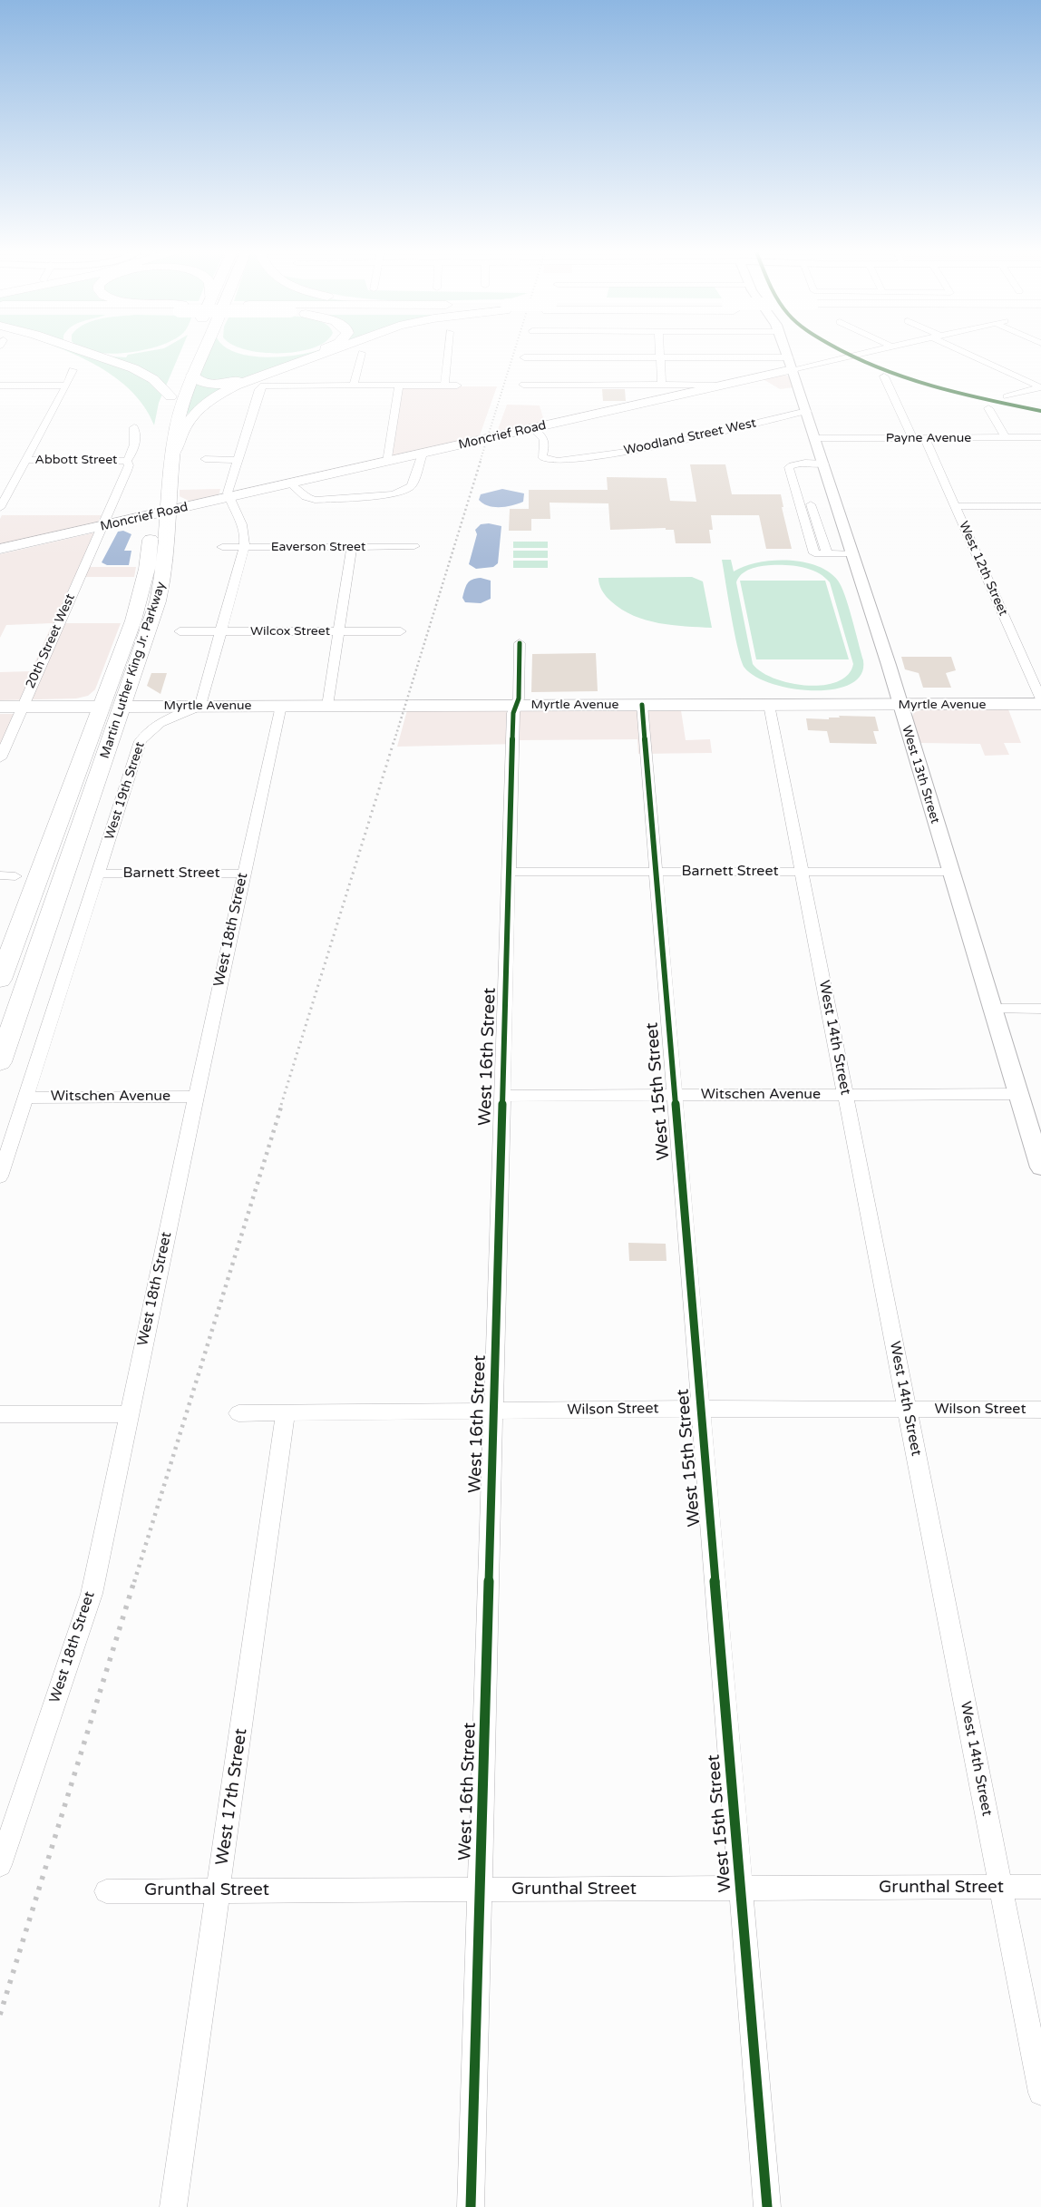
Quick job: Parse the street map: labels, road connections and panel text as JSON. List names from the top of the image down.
{
  "streets": {
    "highway": ["Martin Luther King Jr. Parkway"],
    "main road": ["Moncrief Road", "Myrtle Avenue"],
    "street": [
      "Woodland Street West",
      "Payne Avenue",
      "Abbott Street",
      "Eaverson Street",
      "West 12th Street",
      "Wilcox Street",
      "20th Street West",
      "West 13th Street",
      "West 19th Street",
      "Barnett Street",
      "West 18th Street",
      "West 14th Street",
      "West 16th Street",
      "West 15th Street",
      "Witschen Avenue",
      "Wilson Street",
      "West 17th Street",
      "Grunthal Street"
    ]
  },
  "crossings": [
    ["Moncrief Road", "Woodland Street West"],
    ["Moncrief Road", "20th Street West"],
    ["Moncrief Road", "Martin Luther King Jr. Parkway"],
    ["Moncrief Road", "West 13th Street"],
    ["Woodland Street West", "West 13th Street"],
    ["Payne Avenue", "West 12th Street"],
    ["Payne Avenue", "West 13th Street"],
    ["Abbott Street", "20th Street West"],
    ["20th Street West", "Myrtle Avenue"],
    ["Martin Luther King Jr. Parkway", "Myrtle Avenue"],
    ["Myrtle Avenue", "West 13th Street"],
    ["Myrtle Avenue", "West 19th Street"],
    ["Myrtle Avenue", "West 18th Street"],
    ["Myrtle Avenue", "West 14th Street"],
    ["Myrtle Avenue", "West 16th Street"],
    ["Myrtle Avenue", "West 15th Street"],
    ["West 13th Street", "Barnett Street"],
    ["West 13th Street", "Witschen Avenue"],
    ["West 19th Street", "Barnett Street"],
    ["West 19th Street", "Witschen Avenue"],
    ["Barnett Street", "West 18th Street"],
    ["Barnett Street", "West 14th Street"],
    ["Barnett Street", "West 16th Street"],
    ["Barnett Street", "West 15th Street"],
    ["West 18th Street", "Witschen Avenue"],
    ["West 14th Street", "Witschen Avenue"],
    ["West 14th Street", "Wilson Street"],
    ["West 14th Street", "Grunthal Street"],
    ["West 16th Street", "Witschen Avenue"],
    ["West 16th Street", "Wilson Street"],
    ["West 16th Street", "Grunthal Street"],
    ["West 15th Street", "Witschen Avenue"],
    ["West 15th Street", "Wilson Street"],
    ["West 15th Street", "Grunthal Street"],
    ["Wilson Street", "West 17th Street"],
    ["West 17th Street", "Grunthal Street"]
  ]
}
